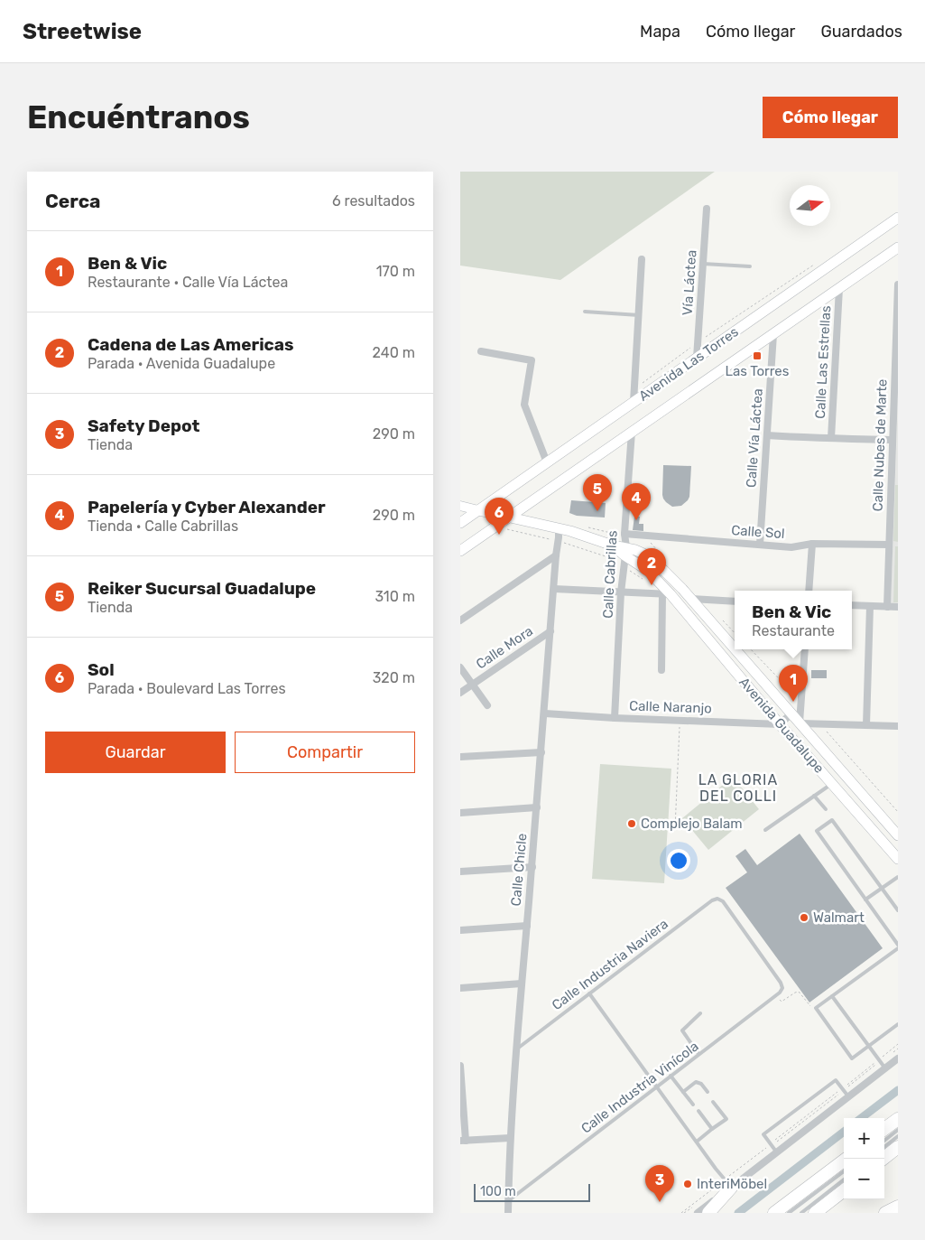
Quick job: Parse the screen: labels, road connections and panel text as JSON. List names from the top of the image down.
{
  "streets": {
    "main road": ["Avenida Las Torres", "Avenida Guadalupe"],
    "street": [
      "Vía Láctea",
      "Calle Las Estrellas",
      "Calle Vía Láctea",
      "Calle Nubes de Marte",
      "Calle Sol",
      "Calle Cabrillas",
      "Calle Mora",
      "Calle Naranjo",
      "Calle Chicle"
    ],
    "lane": ["Calle Industria Naviera", "Calle Industria Vinícola"]
  },
  "crossings": [
    ["Vía Láctea", "Avenida Las Torres"],
    ["Calle Las Estrellas", "Avenida Las Torres"],
    ["Avenida Las Torres", "Calle Vía Láctea"],
    ["Avenida Las Torres", "Calle Cabrillas"],
    ["Calle Vía Láctea", "Calle Sol"],
    ["Calle Nubes de Marte", "Calle Sol"],
    ["Calle Sol", "Calle Cabrillas"],
    ["Calle Cabrillas", "Calle Naranjo"],
    ["Calle Cabrillas", "Avenida Guadalupe"],
    ["Calle Mora", "Calle Chicle"],
    ["Calle Naranjo", "Avenida Guadalupe"],
    ["Calle Naranjo", "Calle Chicle"],
    ["Calle Chicle", "Calle Industria Naviera"],
    ["Calle Chicle", "Calle Industria Vinícola"],
    ["Calle Industria Naviera", "Calle Industria Vinícola"]
  ],
  "districts": ["LA GLORIA DEL COLLI"],
  "places": {
    "transit": ["Las Torres"],
    "other": ["Complejo Balam", "Walmart", "InteriMöbel"]
  },
  "scale_bar": "100 m",
  "north": "right",
  "page": {
    "header": "Streetwise",
    "nav": ["Mapa", "Cómo llegar", "Guardados"],
    "buttons": [
      "Cómo llegar",
      ["Guardar", "Compartir"]
    ],
    "title": "Encuéntranos",
    "heading": ["Cerca", "6 resultados"],
    "list": [
      {
        "mark": "1",
        "name": "Ben & Vic",
        "note": "Restaurante · Calle Vía Láctea",
        "value": "170 m"
      },
      {
        "mark": "2",
        "name": "Cadena de Las Americas",
        "note": "Parada · Avenida Guadalupe",
        "value": "240 m"
      },
      {
        "mark": "3",
        "name": "Safety Depot",
        "note": "Tienda",
        "value": "290 m"
      },
      {
        "mark": "4",
        "name": "Papelería y Cyber Alexander",
        "note": "Tienda · Calle Cabrillas",
        "value": "290 m"
      },
      {
        "mark": "5",
        "name": "Reiker Sucursal Guadalupe",
        "note": "Tienda",
        "value": "310 m"
      },
      {
        "mark": "6",
        "name": "Sol",
        "note": "Parada · Boulevard Las Torres",
        "value": "320 m"
      }
    ],
    "pins": [
      "5",
      "4",
      "6",
      "2",
      "1",
      "3"
    ],
    "popup": ["Ben & Vic", "Restaurante"],
    "map_buttons": ["+", "−"],
    "scale": "100 m"
  }
}
